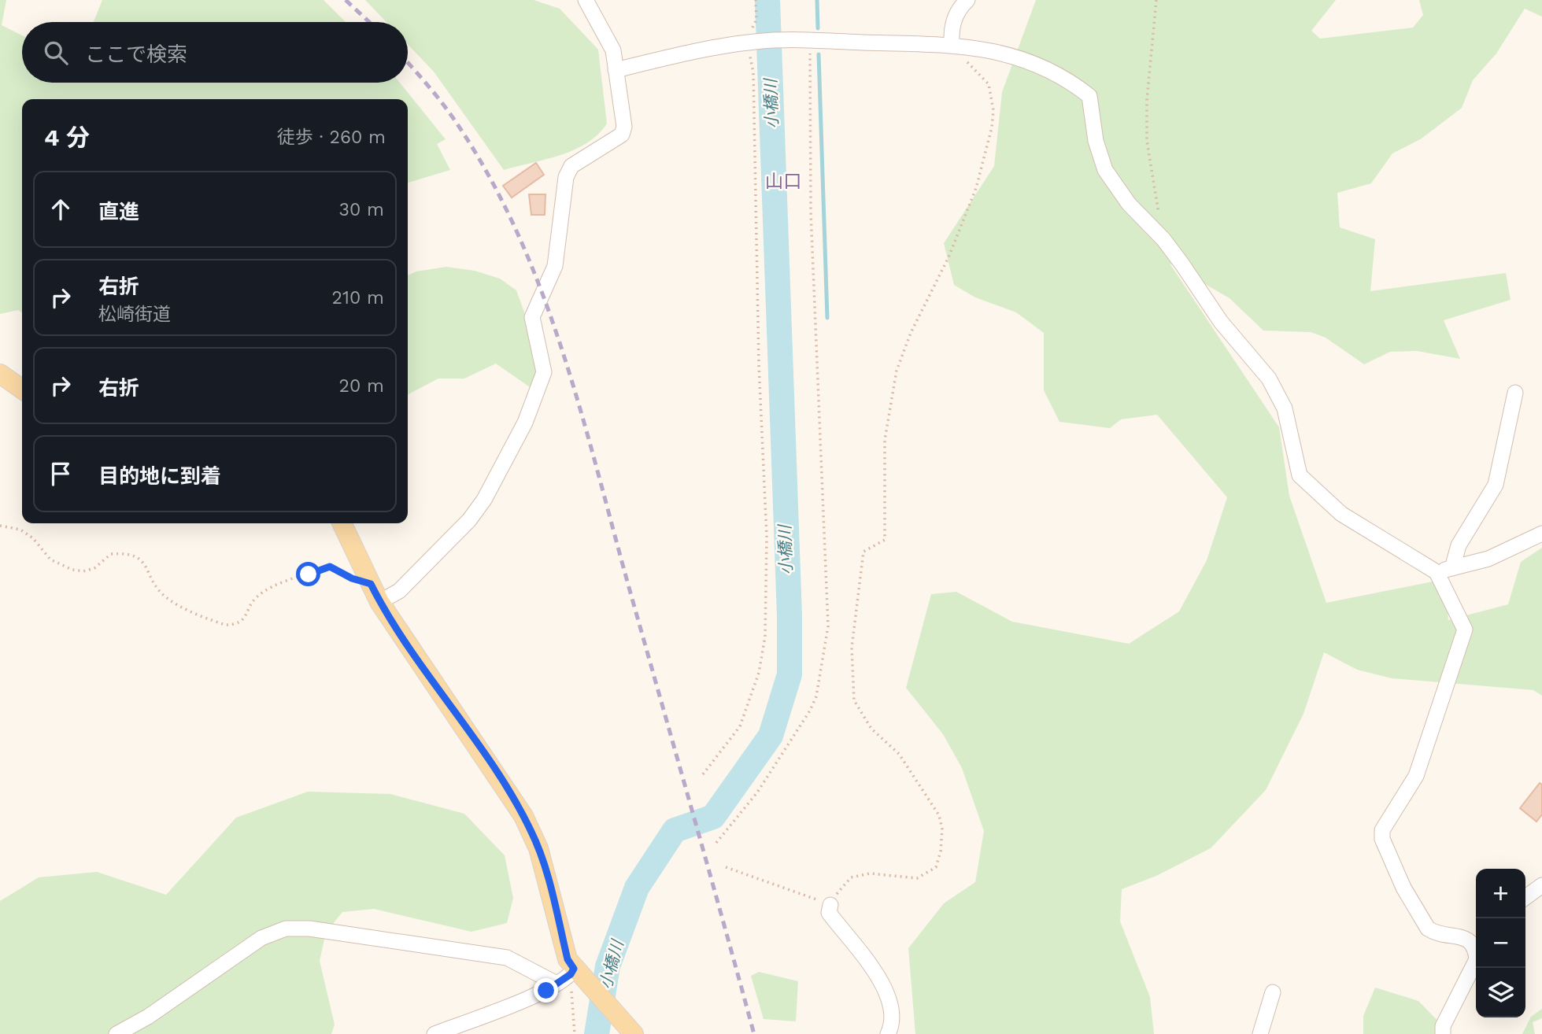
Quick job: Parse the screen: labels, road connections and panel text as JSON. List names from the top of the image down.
{
  "districts": ["山口"],
  "water": ["小橋川"],
  "page": {
    "search": "ここで検索",
    "heading": ["4 分", "徒歩 · 260 m"],
    "list": [
      ["直進", "30 m"],
      ["右折", "松崎街道", "210 m"],
      ["右折", "20 m"],
      "目的地に到着"
    ],
    "map_buttons": ["+", "−"]
  }
}
